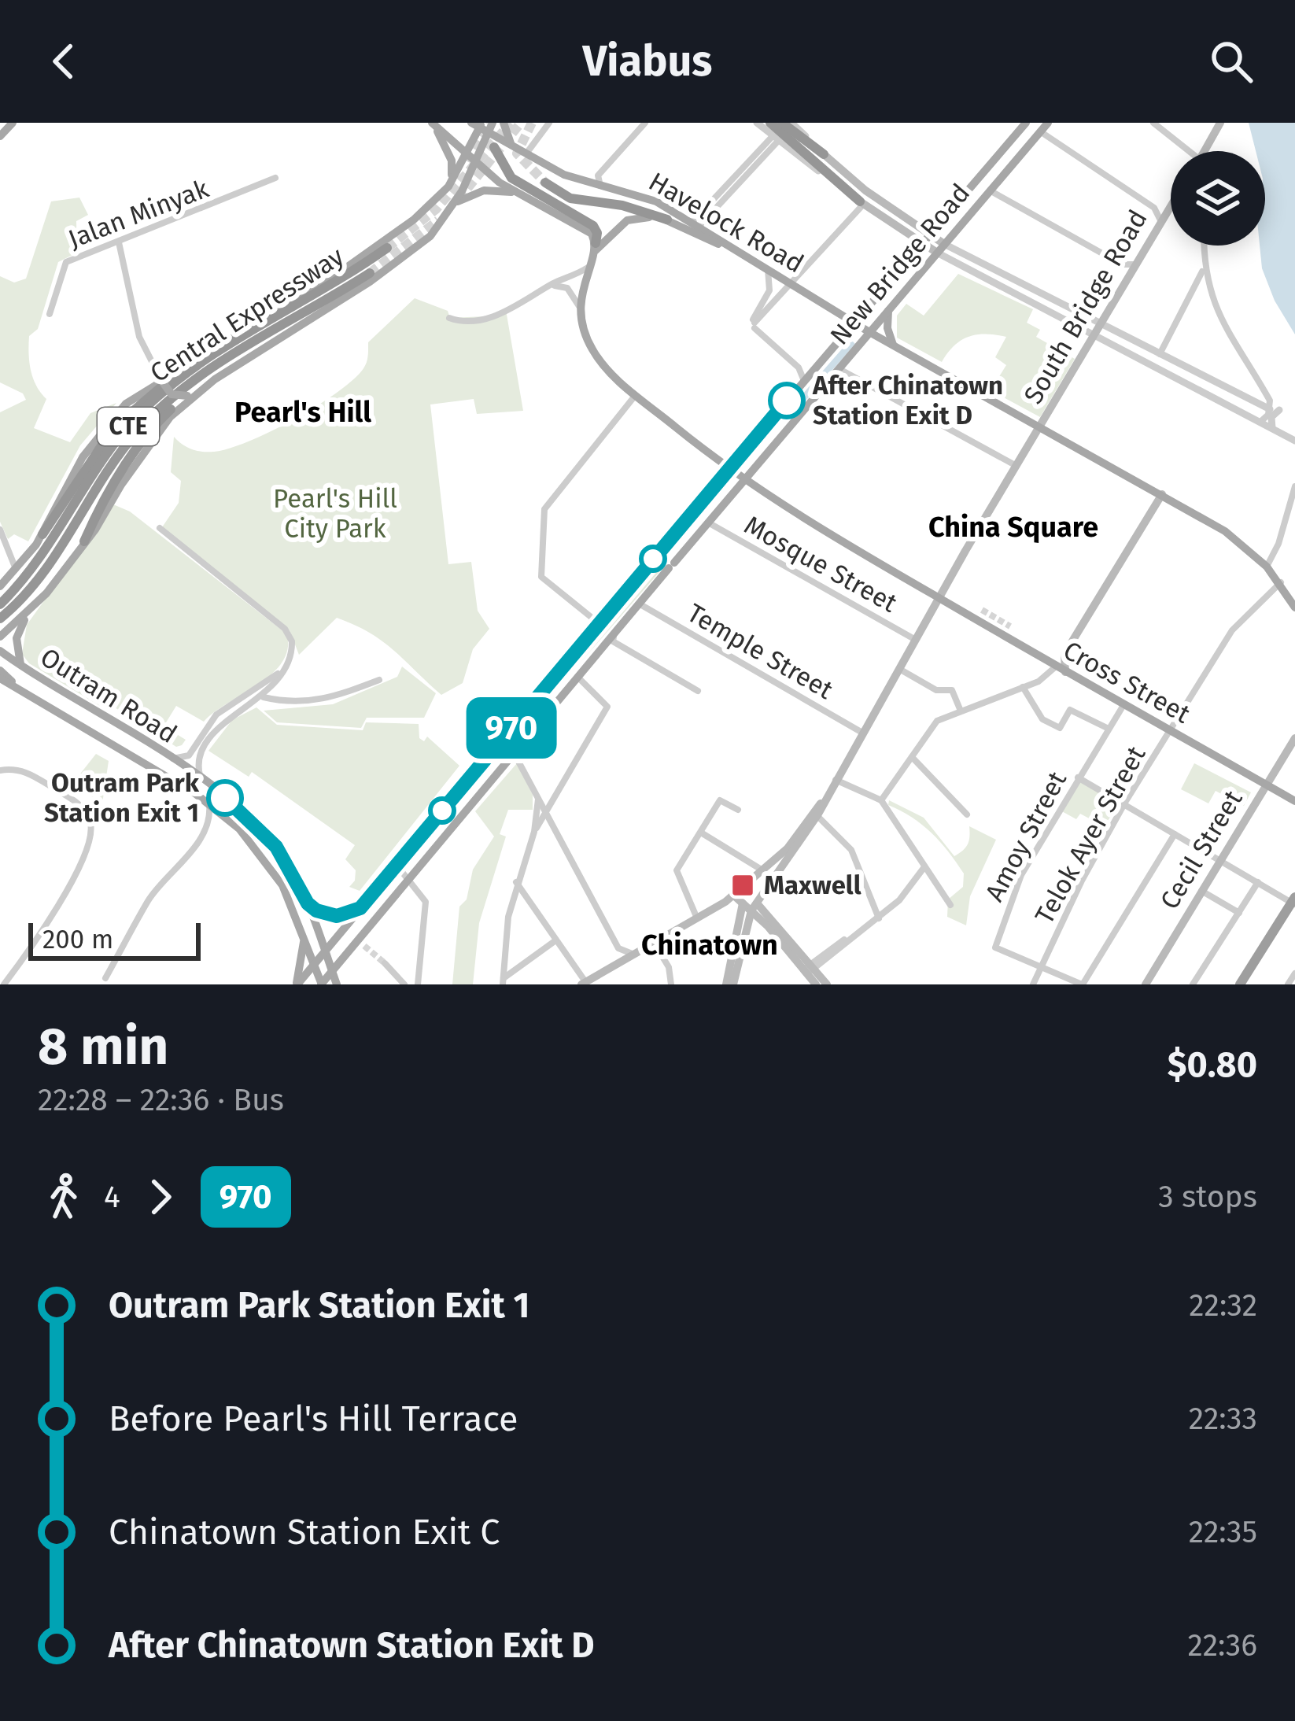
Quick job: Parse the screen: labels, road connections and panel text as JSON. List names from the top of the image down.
{
  "streets": {
    "highway": ["Central Expressway", "CTE"],
    "main road": [
      "Havelock Road",
      "New Bridge Road",
      "South Bridge Road",
      "Cross Street",
      "Outram Road",
      "Cecil Street"
    ],
    "street": [
      "Jalan Minyak",
      "Mosque Street",
      "Temple Street",
      "Telok Ayer Street",
      "Amoy Street"
    ]
  },
  "crossings": [
    ["Havelock Road", "New Bridge Road"],
    ["Havelock Road", "South Bridge Road"],
    ["Havelock Road", "Telok Ayer Street"],
    ["New Bridge Road", "Mosque Street"],
    ["New Bridge Road", "Temple Street"],
    ["New Bridge Road", "Cross Street"],
    ["New Bridge Road", "Outram Road"],
    ["South Bridge Road", "Mosque Street"],
    ["South Bridge Road", "Temple Street"],
    ["South Bridge Road", "Cross Street"],
    ["Cross Street", "Telok Ayer Street"],
    ["Cross Street", "Amoy Street"],
    ["Cross Street", "Cecil Street"],
    ["Telok Ayer Street", "Amoy Street"]
  ],
  "districts": ["Pearl's Hill", "China Square", "Chinatown"],
  "parks": ["Pearl's Hill City Park"],
  "places": {
    "other": ["After Chinatown Station Exit D", "Outram Park Station Exit 1"],
    "transit": ["Maxwell"]
  },
  "lines": ["bus line 970"],
  "scale_bar": "200 m",
  "page": {
    "header": "Viabus",
    "on_map": "970",
    "scale": "200 m",
    "heading": ["8 min", "22:28 – 22:36 · Bus", "$0.80"],
    "legs": ["4", "970", "3 stops"],
    "list": [
      {
        "name": "Outram Park Station Exit 1",
        "value": "22:32"
      },
      {
        "name": "Before Pearl's Hill Terrace",
        "value": "22:33"
      },
      {
        "name": "Chinatown Station Exit C",
        "value": "22:35"
      },
      {
        "name": "After Chinatown Station Exit D",
        "value": "22:36"
      }
    ]
  }
}
